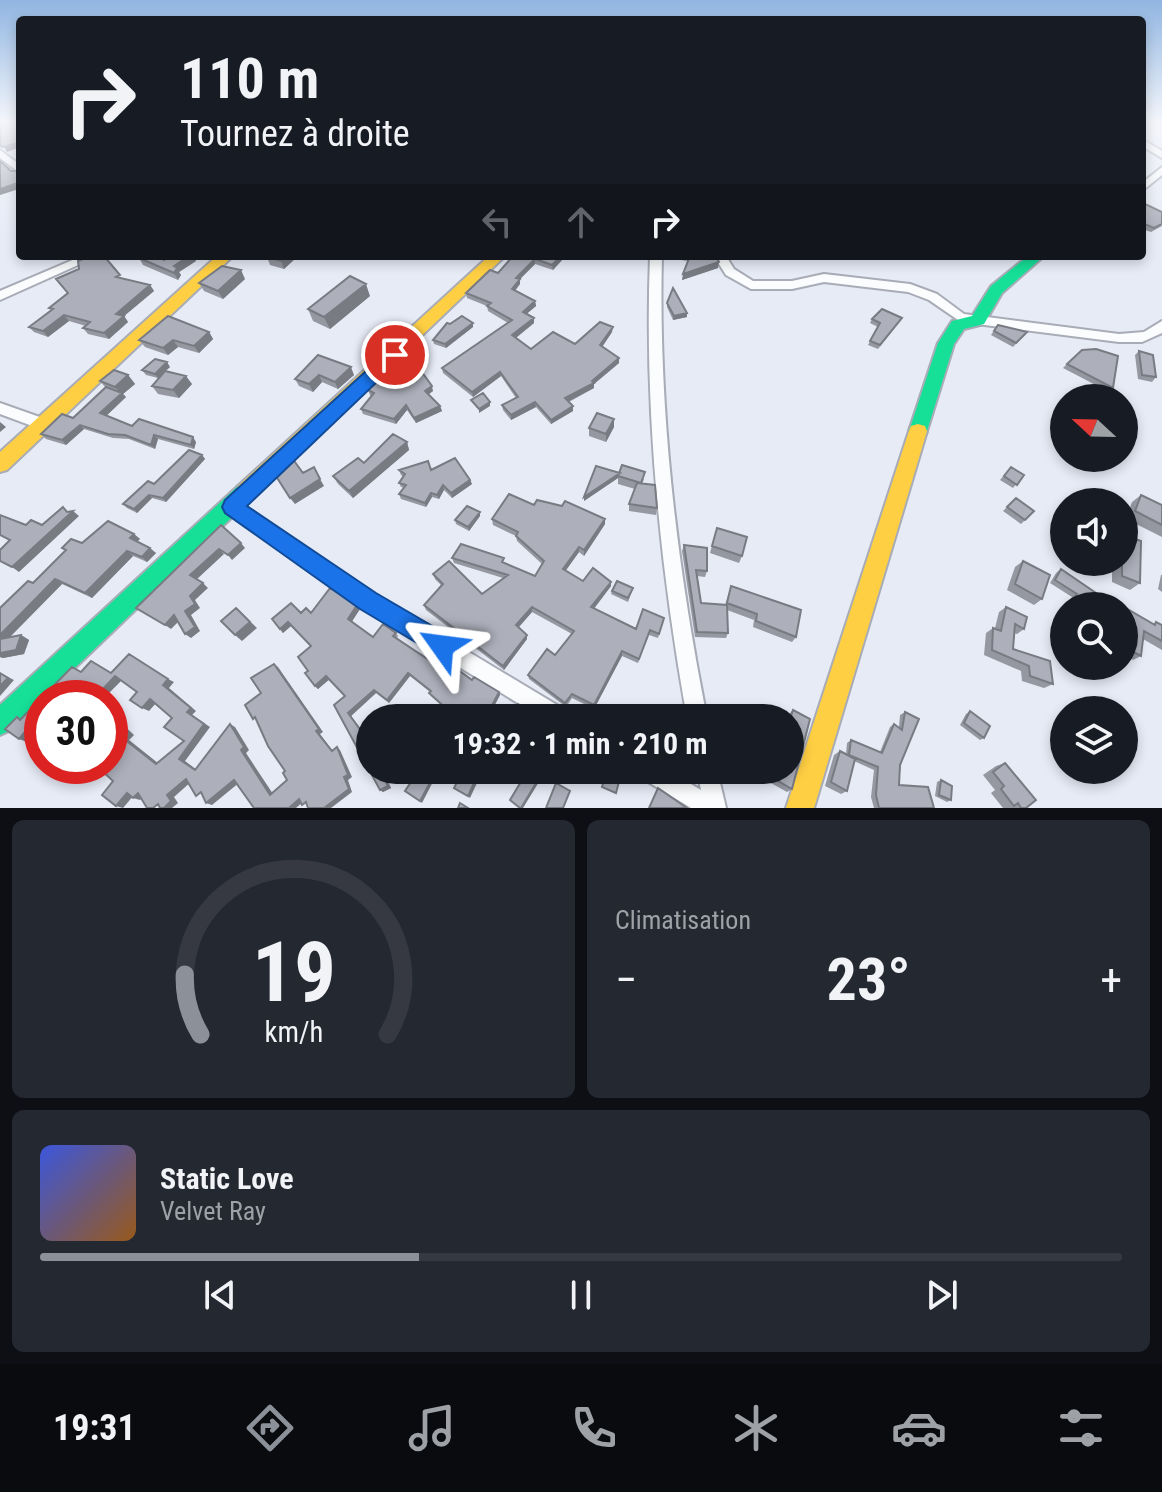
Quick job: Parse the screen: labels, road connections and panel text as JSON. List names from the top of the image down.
{
  "north": "left",
  "page": {
    "turn": ["110 m", "Tournez à droite"],
    "limit": "30",
    "trip": "19:32 · 1 min · 210 m",
    "tile": "Climatisation",
    "heat": ["−", "23°", "+"],
    "song": ["Static Love", "Velvet Ray"],
    "tabs": "19:31",
    "gauge": ["19", "km/h"]
  }
}
